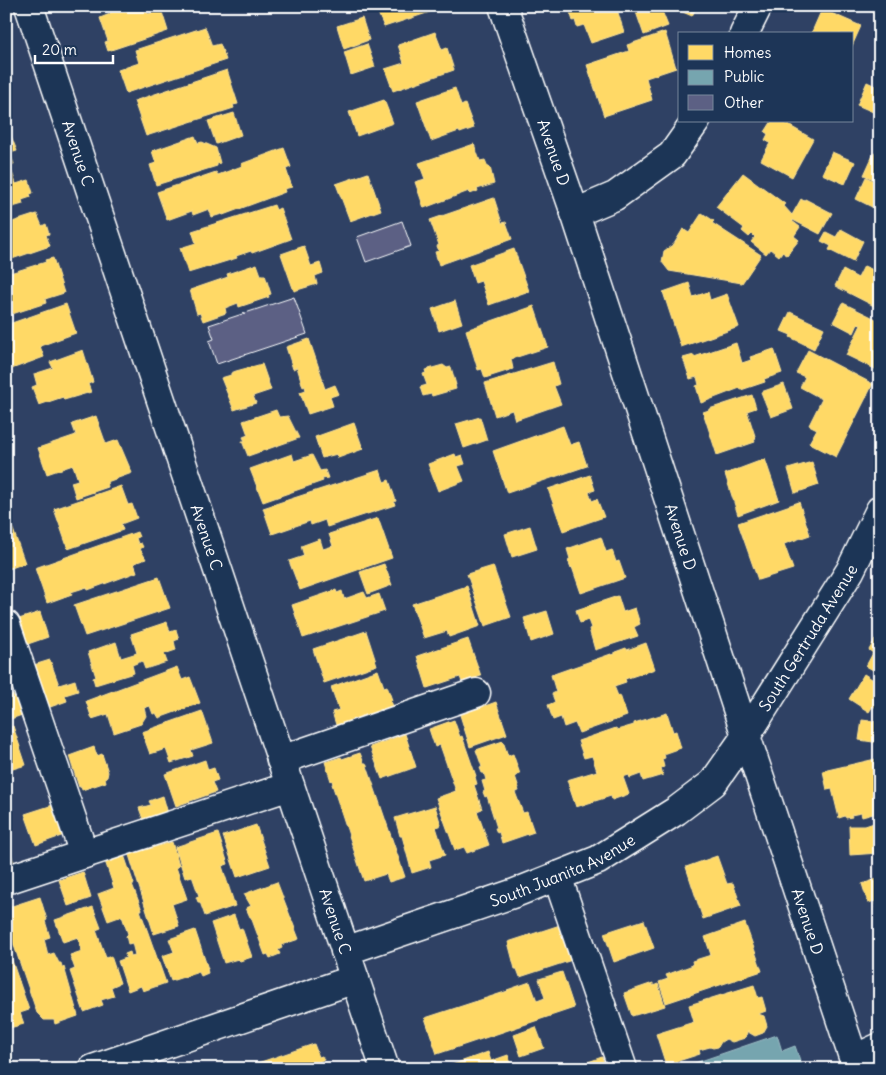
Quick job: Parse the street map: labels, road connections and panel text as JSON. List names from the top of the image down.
{
  "streets": {
    "street": [
      "Avenue D",
      "Avenue C",
      "South Gertruda Avenue",
      "South Juanita Avenue"
    ]
  },
  "crossings": [
    ["Avenue D", "South Gertruda Avenue"],
    ["Avenue D", "South Juanita Avenue"],
    ["Avenue C", "South Juanita Avenue"],
    ["South Gertruda Avenue", "South Juanita Avenue"]
  ],
  "legend": ["Homes", "Public", "Other"],
  "scale_bar": "20 m"
}
